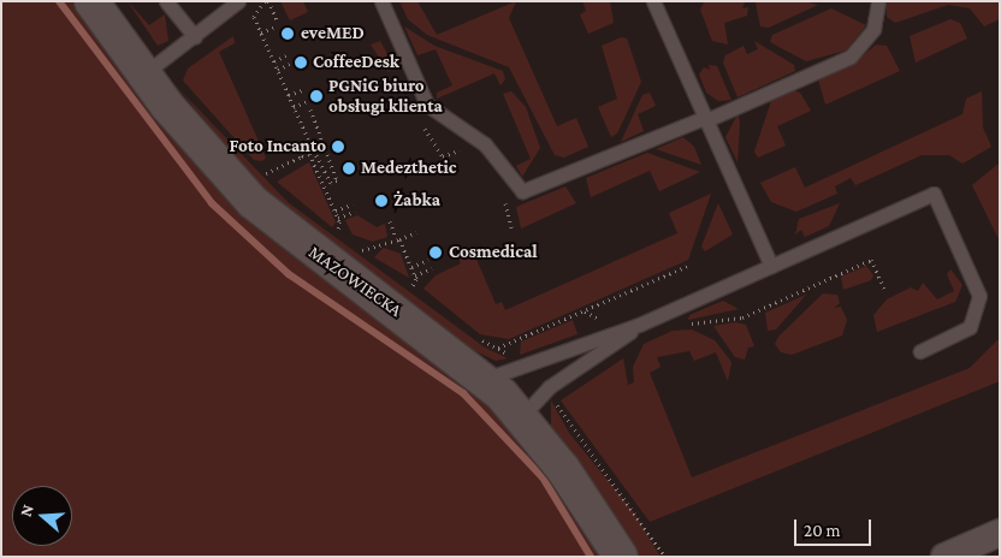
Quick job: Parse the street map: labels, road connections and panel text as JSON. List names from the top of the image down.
{
  "streets": {
    "street": ["MAZOWIECKA"]
  },
  "places": [
    "eveMED",
    "CoffeeDesk",
    "PGNiG biuro obsługi klienta",
    "Foto Incanto",
    "Medezthetic",
    "Żabka",
    "Cosmedical"
  ],
  "scale_bar": "20 m",
  "north": "left"
}
